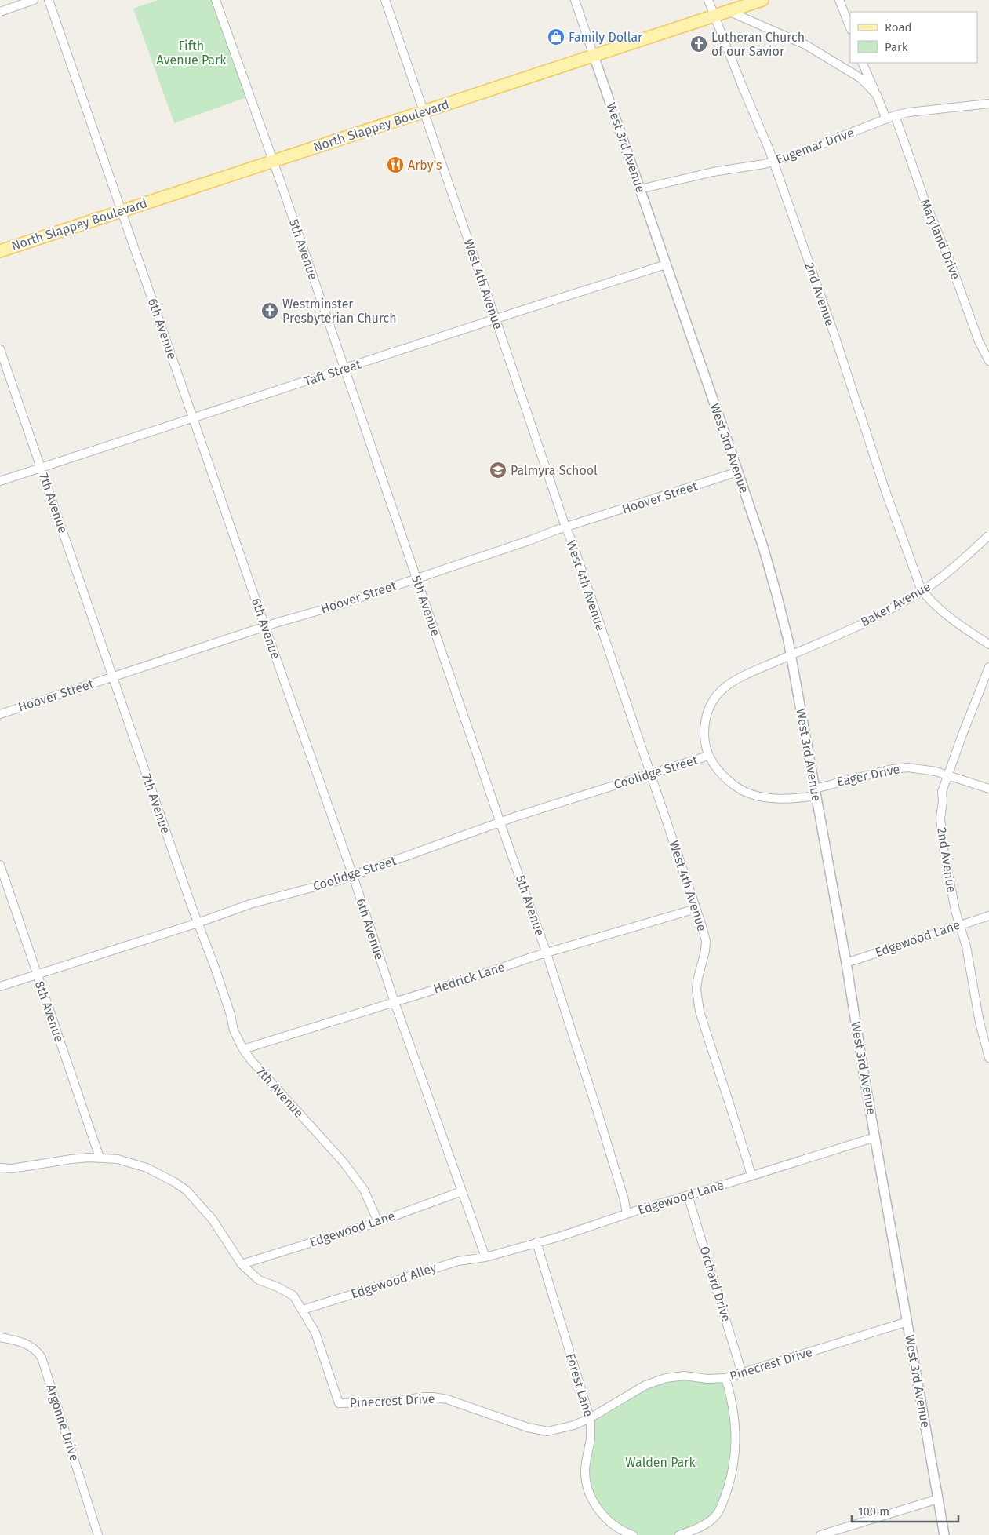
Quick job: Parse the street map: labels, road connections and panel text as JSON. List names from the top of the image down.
{
  "streets": {
    "main road": ["North Slappey Boulevard"],
    "street": [
      "Eugemar Drive",
      "West 3rd Avenue",
      "Maryland Drive",
      "5th Avenue",
      "West 4th Avenue",
      "2nd Avenue",
      "6th Avenue",
      "Taft Street",
      "Hoover Street",
      "7th Avenue",
      "Baker Avenue",
      "Coolidge Street",
      "Eager Drive",
      "Edgewood Lane",
      "Hedrick Lane",
      "8th Avenue",
      "Edgewood Alley",
      "Orchard Drive",
      "Pinecrest Drive",
      "Forest Lane",
      "Argonne Drive"
    ]
  },
  "crossings": [
    ["North Slappey Boulevard", "West 3rd Avenue"],
    ["North Slappey Boulevard", "5th Avenue"],
    ["North Slappey Boulevard", "West 4th Avenue"],
    ["North Slappey Boulevard", "2nd Avenue"],
    ["North Slappey Boulevard", "6th Avenue"],
    ["Eugemar Drive", "West 3rd Avenue"],
    ["Eugemar Drive", "Maryland Drive"],
    ["Eugemar Drive", "2nd Avenue"],
    ["West 3rd Avenue", "Taft Street"],
    ["West 3rd Avenue", "Hoover Street"],
    ["West 3rd Avenue", "Baker Avenue"],
    ["West 3rd Avenue", "Eager Drive"],
    ["West 3rd Avenue", "Edgewood Lane"],
    ["West 3rd Avenue", "Pinecrest Drive"],
    ["5th Avenue", "Taft Street"],
    ["5th Avenue", "Hoover Street"],
    ["5th Avenue", "Coolidge Street"],
    ["5th Avenue", "Edgewood Lane"],
    ["5th Avenue", "Hedrick Lane"],
    ["West 4th Avenue", "Taft Street"],
    ["West 4th Avenue", "Hoover Street"],
    ["West 4th Avenue", "Coolidge Street"],
    ["West 4th Avenue", "Edgewood Lane"],
    ["West 4th Avenue", "Hedrick Lane"],
    ["2nd Avenue", "Baker Avenue"],
    ["2nd Avenue", "Eager Drive"],
    ["2nd Avenue", "Edgewood Lane"],
    ["6th Avenue", "Taft Street"],
    ["6th Avenue", "Hoover Street"],
    ["6th Avenue", "Coolidge Street"],
    ["6th Avenue", "Edgewood Lane"],
    ["6th Avenue", "Hedrick Lane"],
    ["6th Avenue", "Edgewood Alley"],
    ["Taft Street", "7th Avenue"],
    ["Hoover Street", "7th Avenue"],
    ["7th Avenue", "Coolidge Street"],
    ["7th Avenue", "Edgewood Lane"],
    ["7th Avenue", "Hedrick Lane"],
    ["Baker Avenue", "Coolidge Street"],
    ["Baker Avenue", "Eager Drive"],
    ["Coolidge Street", "Eager Drive"],
    ["Coolidge Street", "8th Avenue"],
    ["Edgewood Lane", "Edgewood Alley"],
    ["Edgewood Lane", "Orchard Drive"],
    ["Edgewood Lane", "Pinecrest Drive"],
    ["Edgewood Lane", "Forest Lane"],
    ["8th Avenue", "Pinecrest Drive"],
    ["Edgewood Alley", "Pinecrest Drive"],
    ["Orchard Drive", "Pinecrest Drive"],
    ["Pinecrest Drive", "Forest Lane"]
  ],
  "parks": ["Fifth Avenue Park", "Walden Park"],
  "places": {
    "shop": ["Family Dollar"],
    "church": ["Lutheran Church of our Savior", "Westminster Presbyterian Church"],
    "restaurant": ["Arby's"],
    "school or university": ["Palmyra School"]
  },
  "legend": ["Road", "Park"],
  "scale_bar": "100 m"
}
